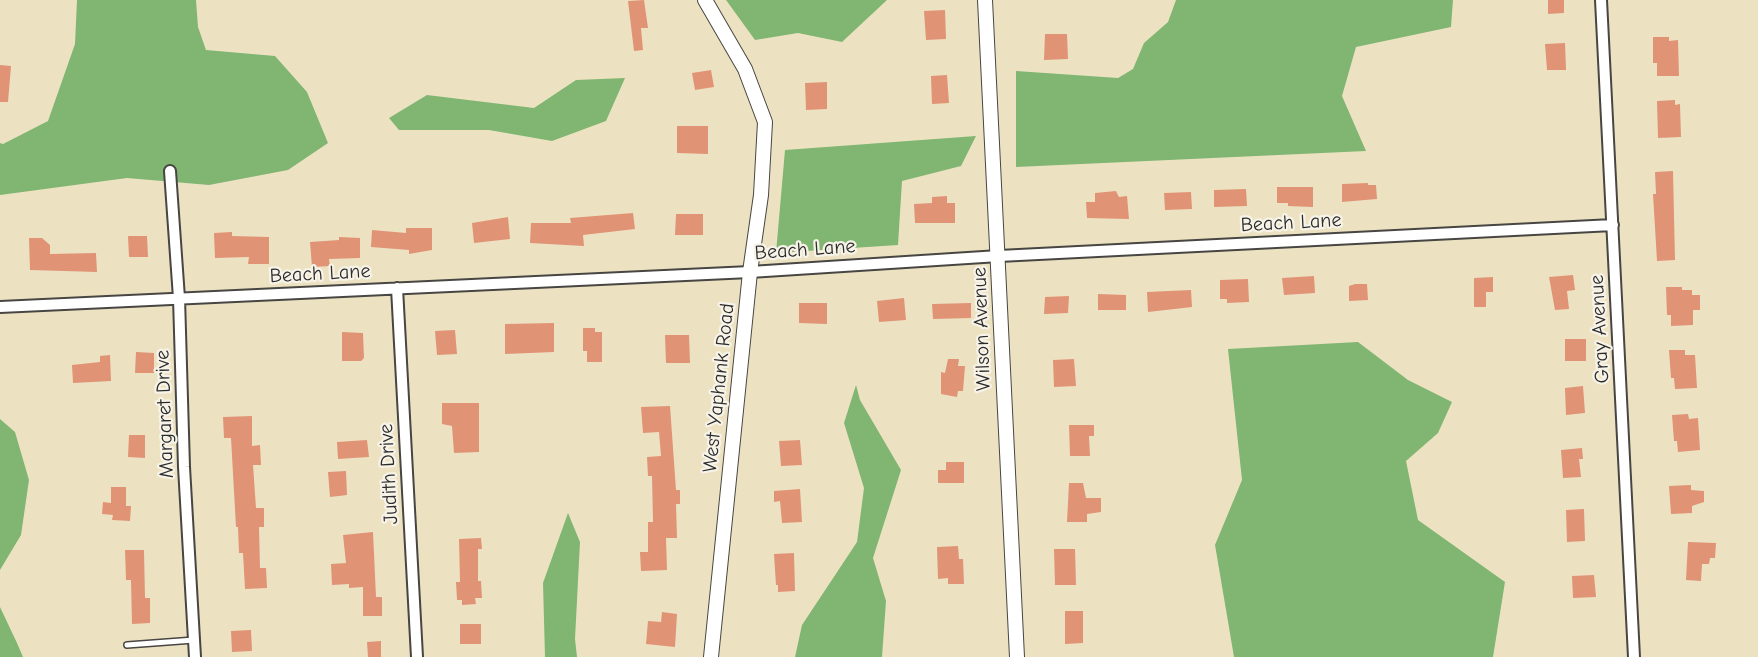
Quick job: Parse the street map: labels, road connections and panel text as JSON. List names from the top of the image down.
{
  "streets": {
    "street": [
      "Beach Lane",
      "Wilson Avenue",
      "Gray Avenue",
      "West Yaphank Road",
      "Margaret Drive",
      "Judith Drive"
    ]
  },
  "crossings": [
    ["Beach Lane", "Wilson Avenue"],
    ["Beach Lane", "Gray Avenue"],
    ["Beach Lane", "West Yaphank Road"],
    ["Beach Lane", "Margaret Drive"],
    ["Beach Lane", "Judith Drive"]
  ]
}
